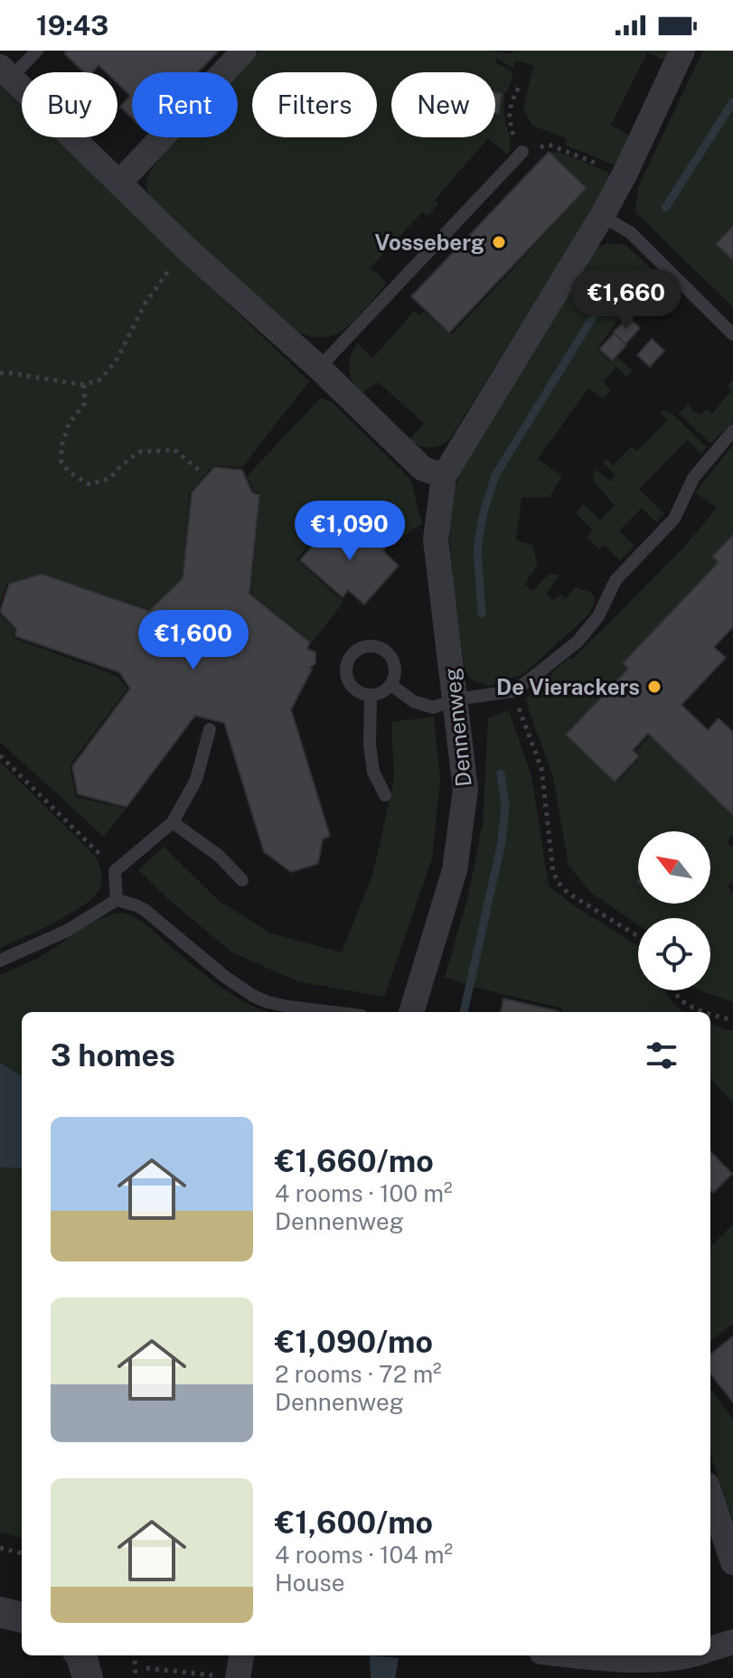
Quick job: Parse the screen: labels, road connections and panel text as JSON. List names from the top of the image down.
{
  "streets": {
    "street": ["Dennenweg"]
  },
  "places": ["Vosseberg", "De Vierackers"],
  "north": "top left",
  "page": {
    "status": "19:43",
    "chip": [
      "Buy",
      "Rent",
      "Filters",
      "New"
    ],
    "price": ["€1,660", "€1,090", "€1,600"],
    "heading": "3 homes",
    "list": [
      {
        "name": "€1,660/mo",
        "note": "4 rooms · 100 m² · Dennenweg"
      },
      {
        "name": "€1,090/mo",
        "note": "2 rooms · 72 m² · Dennenweg"
      },
      {
        "name": "€1,600/mo",
        "note": "4 rooms · 104 m² · House"
      }
    ]
  }
}
